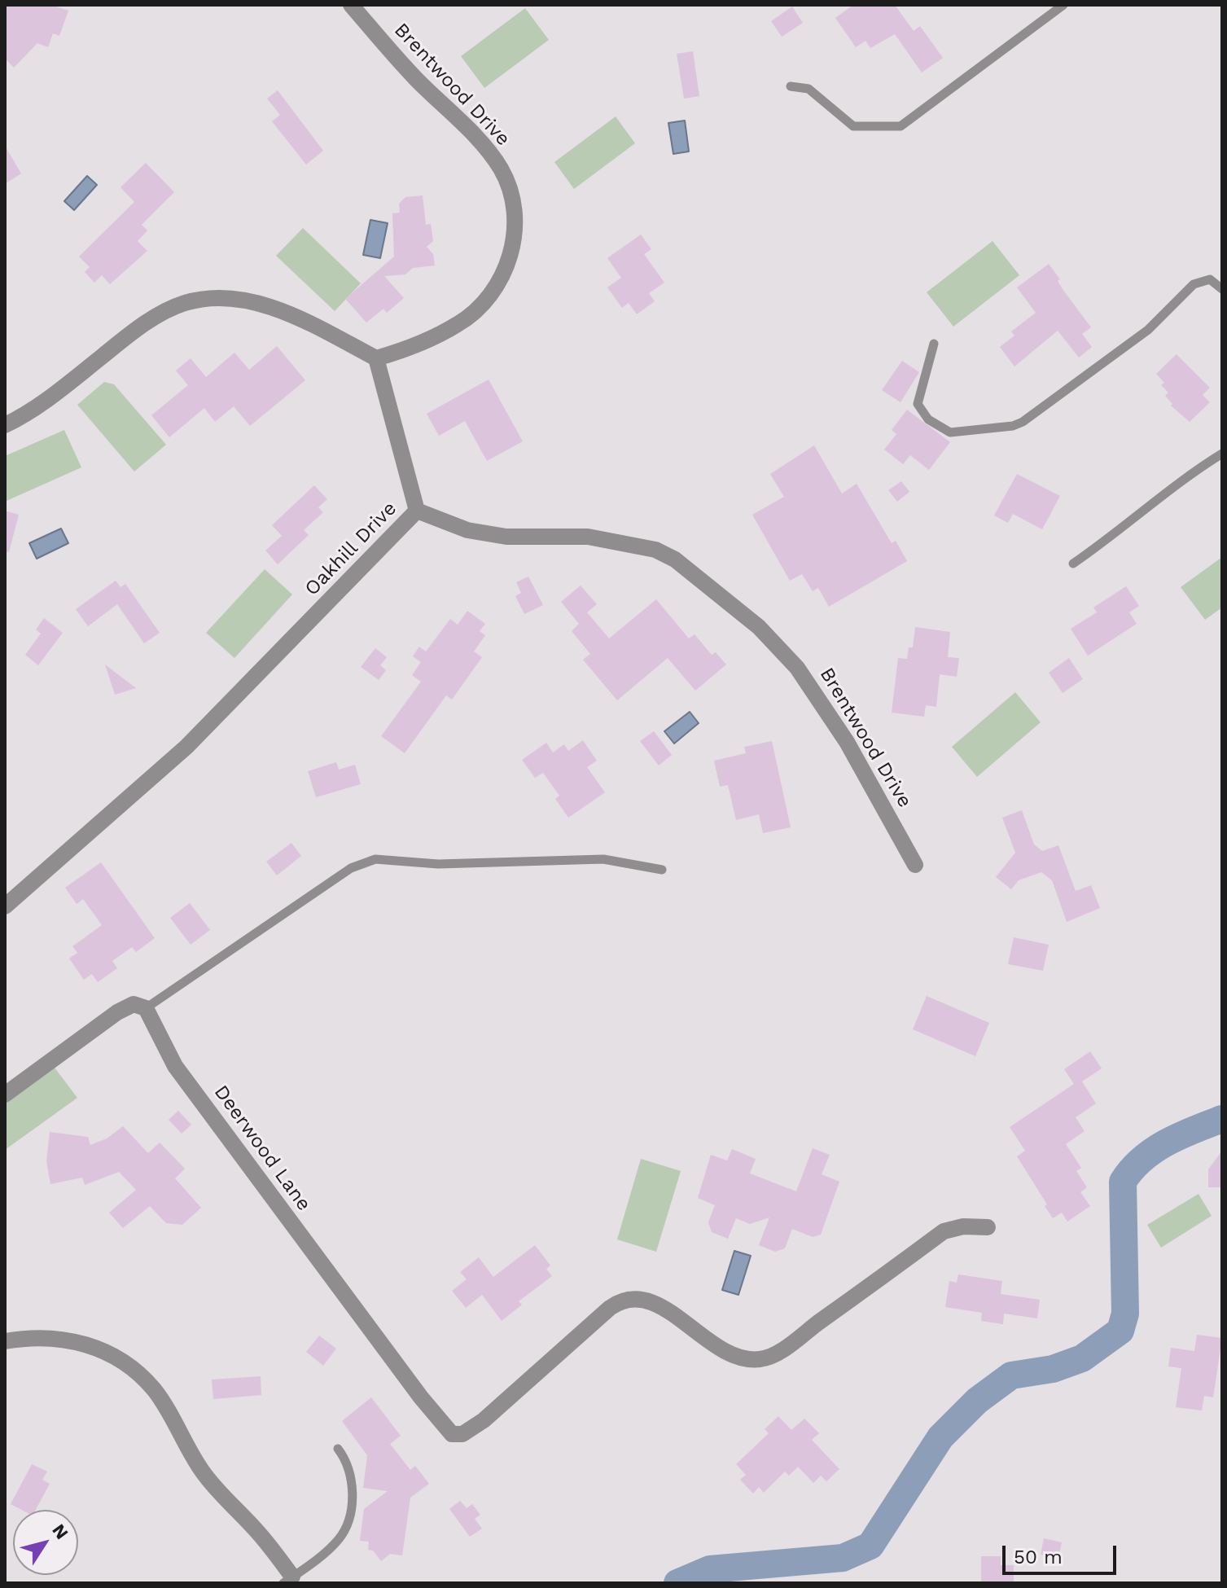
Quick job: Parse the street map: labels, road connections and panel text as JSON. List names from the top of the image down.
{
  "streets": {
    "street": ["Brentwood Drive", "Oakhill Drive", "Deerwood Lane"]
  },
  "crossings": [
    ["Brentwood Drive", "Oakhill Drive"]
  ],
  "scale_bar": "50 m",
  "north": "top right"
}
